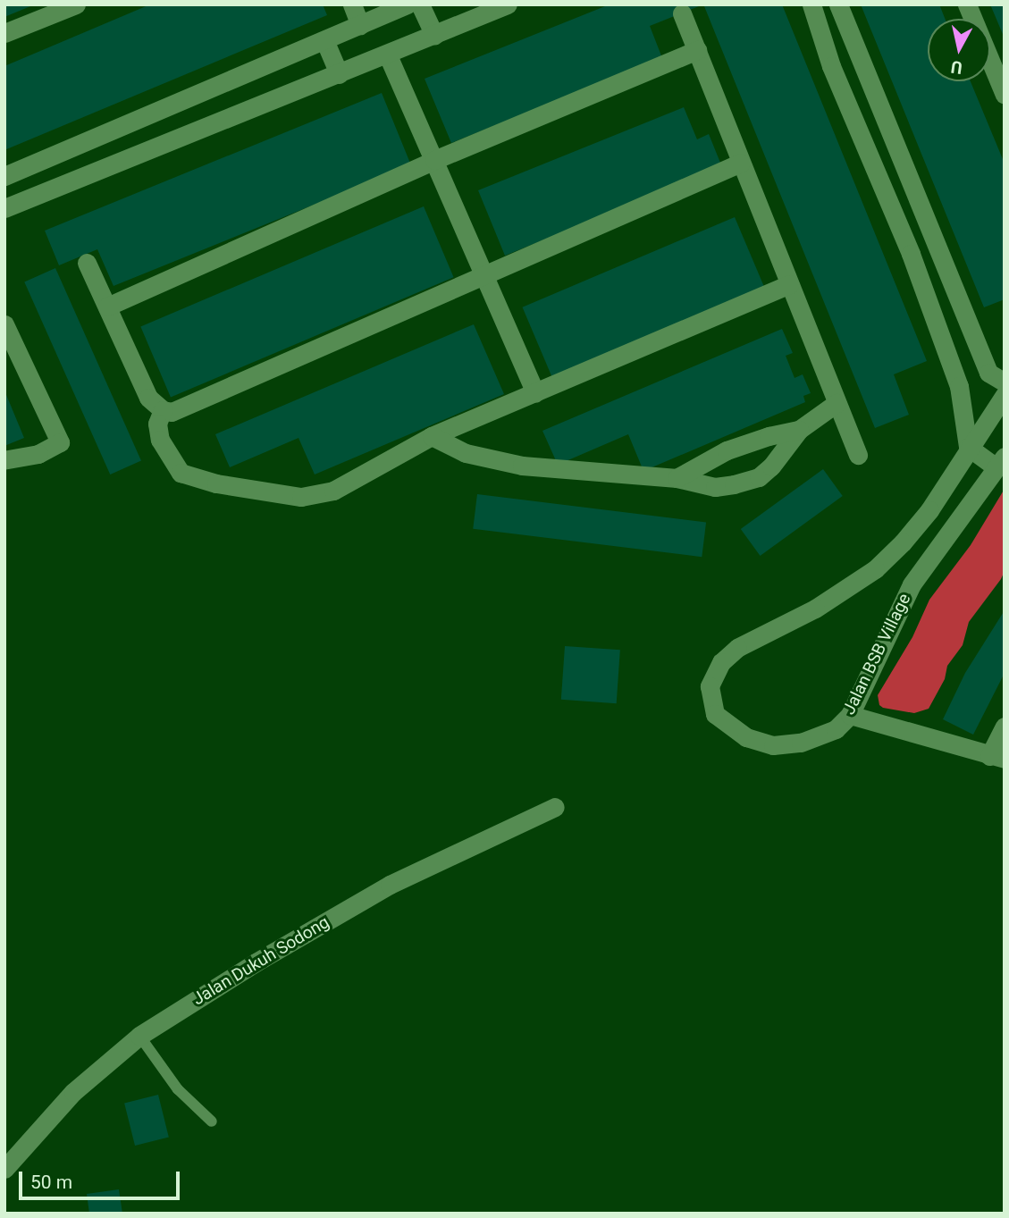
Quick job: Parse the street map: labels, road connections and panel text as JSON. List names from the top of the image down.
{
  "streets": {
    "street": ["Jalan BSB Village", "Jalan Dukuh Sodong"]
  },
  "scale_bar": "50 m",
  "north": "bottom"
}
